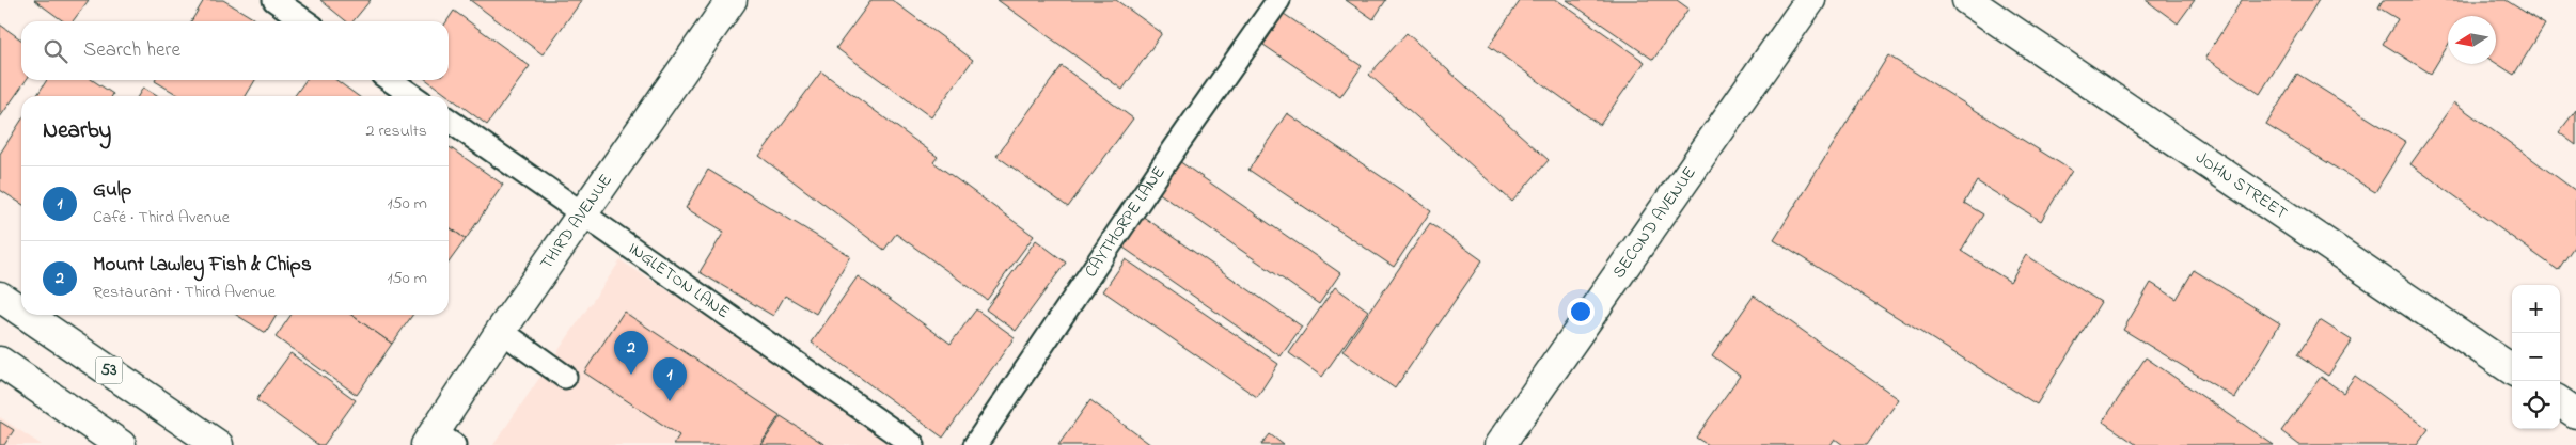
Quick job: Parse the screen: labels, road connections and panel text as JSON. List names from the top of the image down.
{
  "streets": {
    "street": [
      "JOHN STREET",
      "THIRD AVENUE",
      "SECOND AVENUE",
      "53"
    ],
    "lane": ["CAYTHORPE LANE", "INGLETON LANE"]
  },
  "crossings": [
    ["THIRD AVENUE", "INGLETON LANE"]
  ],
  "north": "left",
  "page": {
    "search": "Search here",
    "heading": ["Nearby", "2 results"],
    "list": [
      {
        "mark": "1",
        "name": "Gulp",
        "note": "Café · Third Avenue",
        "value": "150 m"
      },
      {
        "mark": "2",
        "name": "Mount Lawley Fish & Chips",
        "note": "Restaurant · Third Avenue",
        "value": "150 m"
      }
    ],
    "map_buttons": ["+", "−"],
    "pins": ["2", "1"]
  }
}
